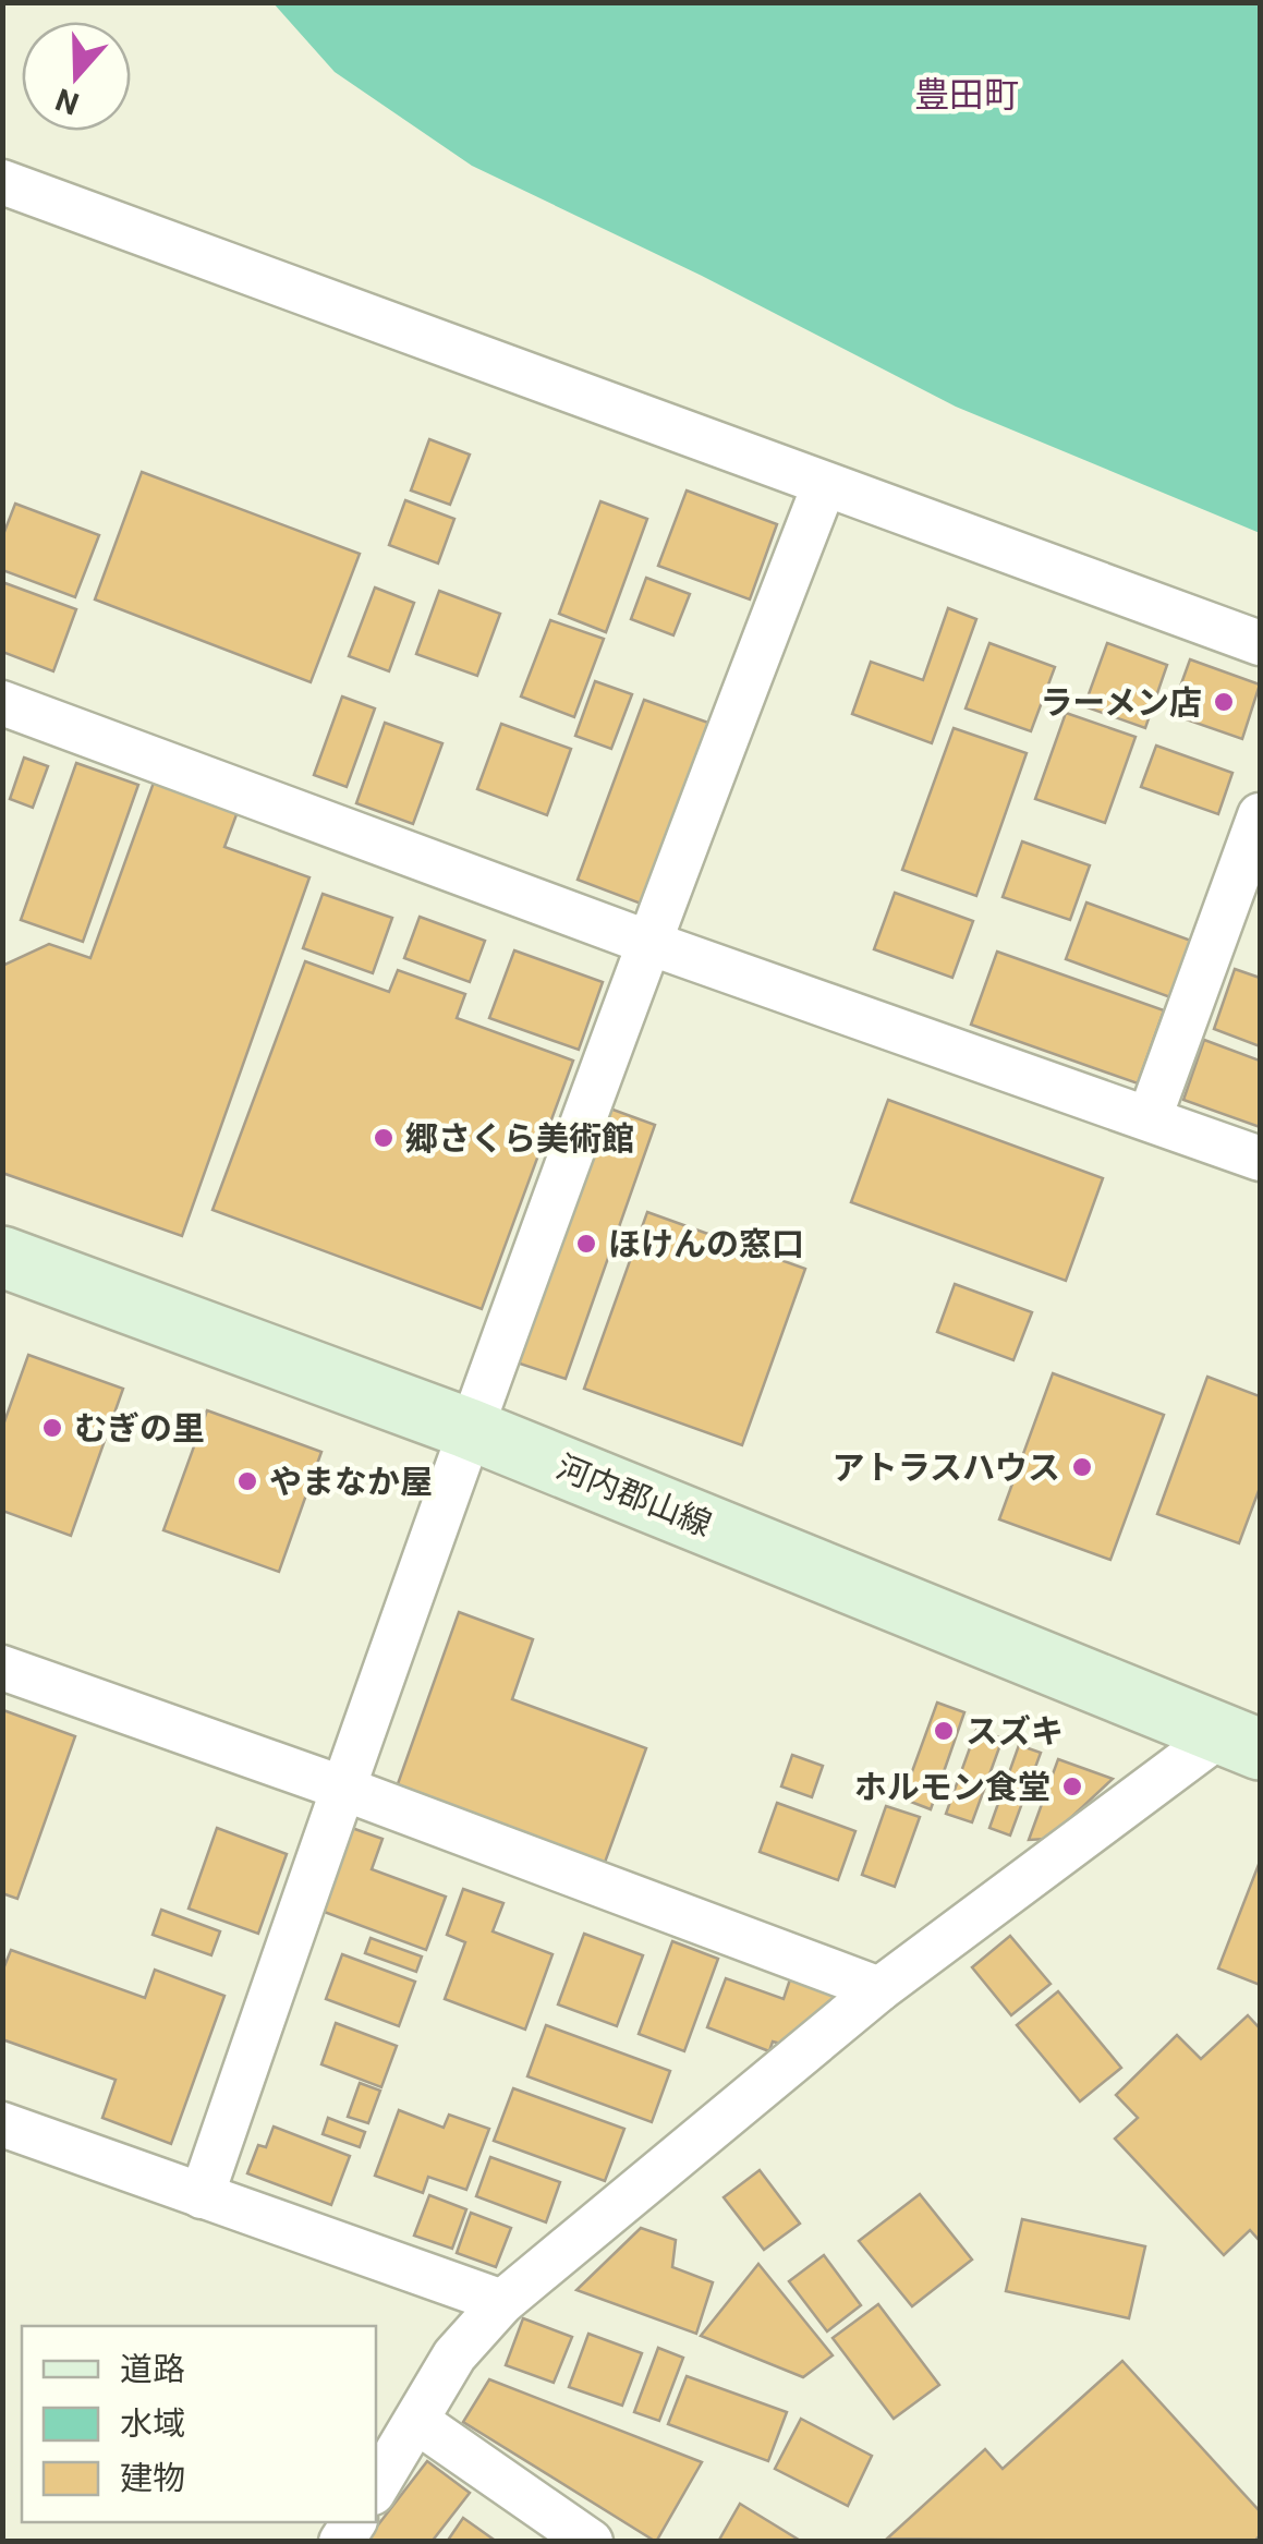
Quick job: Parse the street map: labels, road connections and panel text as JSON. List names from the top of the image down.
{
  "streets": {
    "main road": ["河内郡山線"]
  },
  "districts": ["豊田町"],
  "places": [
    "ラーメン店",
    "郷さくら美術館",
    "ほけんの窓口",
    "むぎの里",
    "アトラスハウス",
    "やまなか屋",
    "スズキ",
    "ホルモン食堂"
  ],
  "legend": ["道路", "水域", "建物"],
  "north": "bottom"
}
